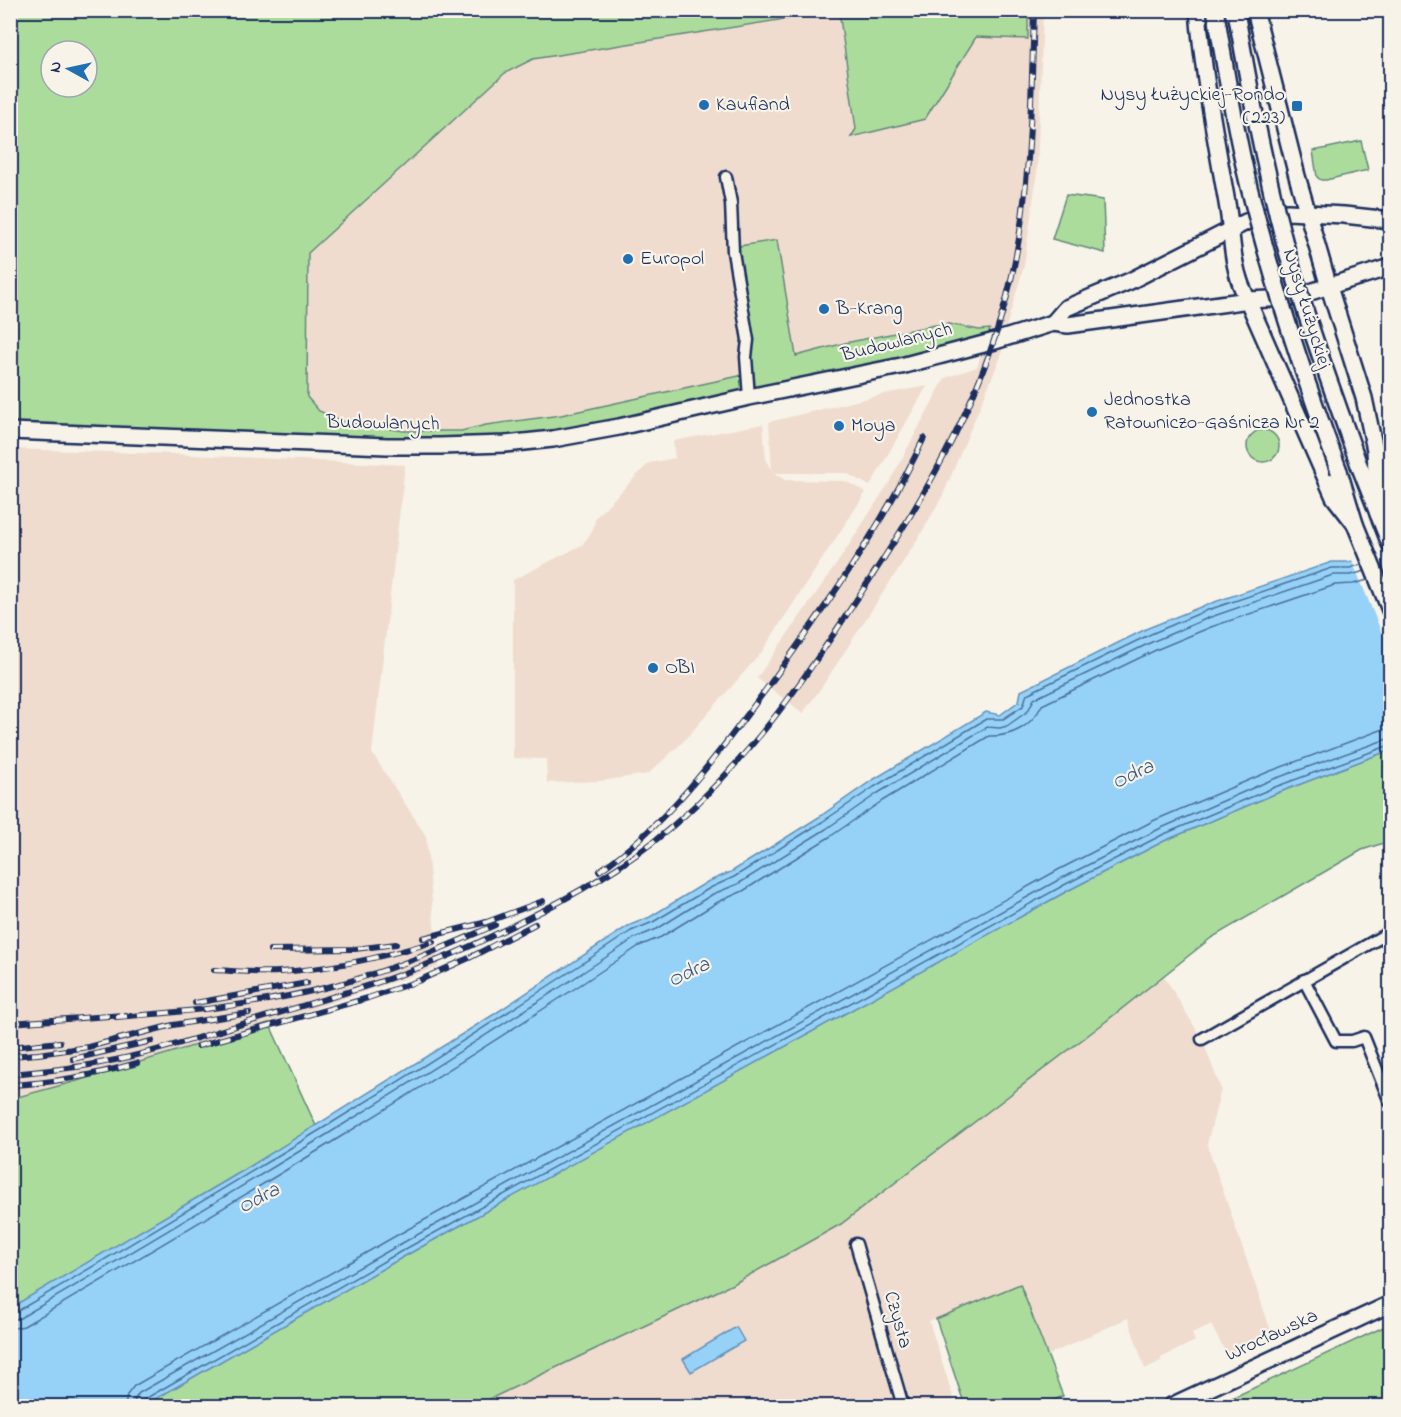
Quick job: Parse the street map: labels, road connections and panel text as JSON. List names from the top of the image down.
{
  "streets": {
    "main road": ["Nysy Łużyckiej", "Budowlanych", "Wrocławska"],
    "street": ["Czysta"]
  },
  "water": ["Odra"],
  "places": {
    "other": [
      "Kaufland",
      "Europol",
      "B-Krang",
      "Jednostka Ratowniczo-Gaśnicza Nr 2",
      "Moya",
      "OBI"
    ],
    "transit": ["Nysy Łużyckiej-Rondo (223)"]
  },
  "north": "left"
}
